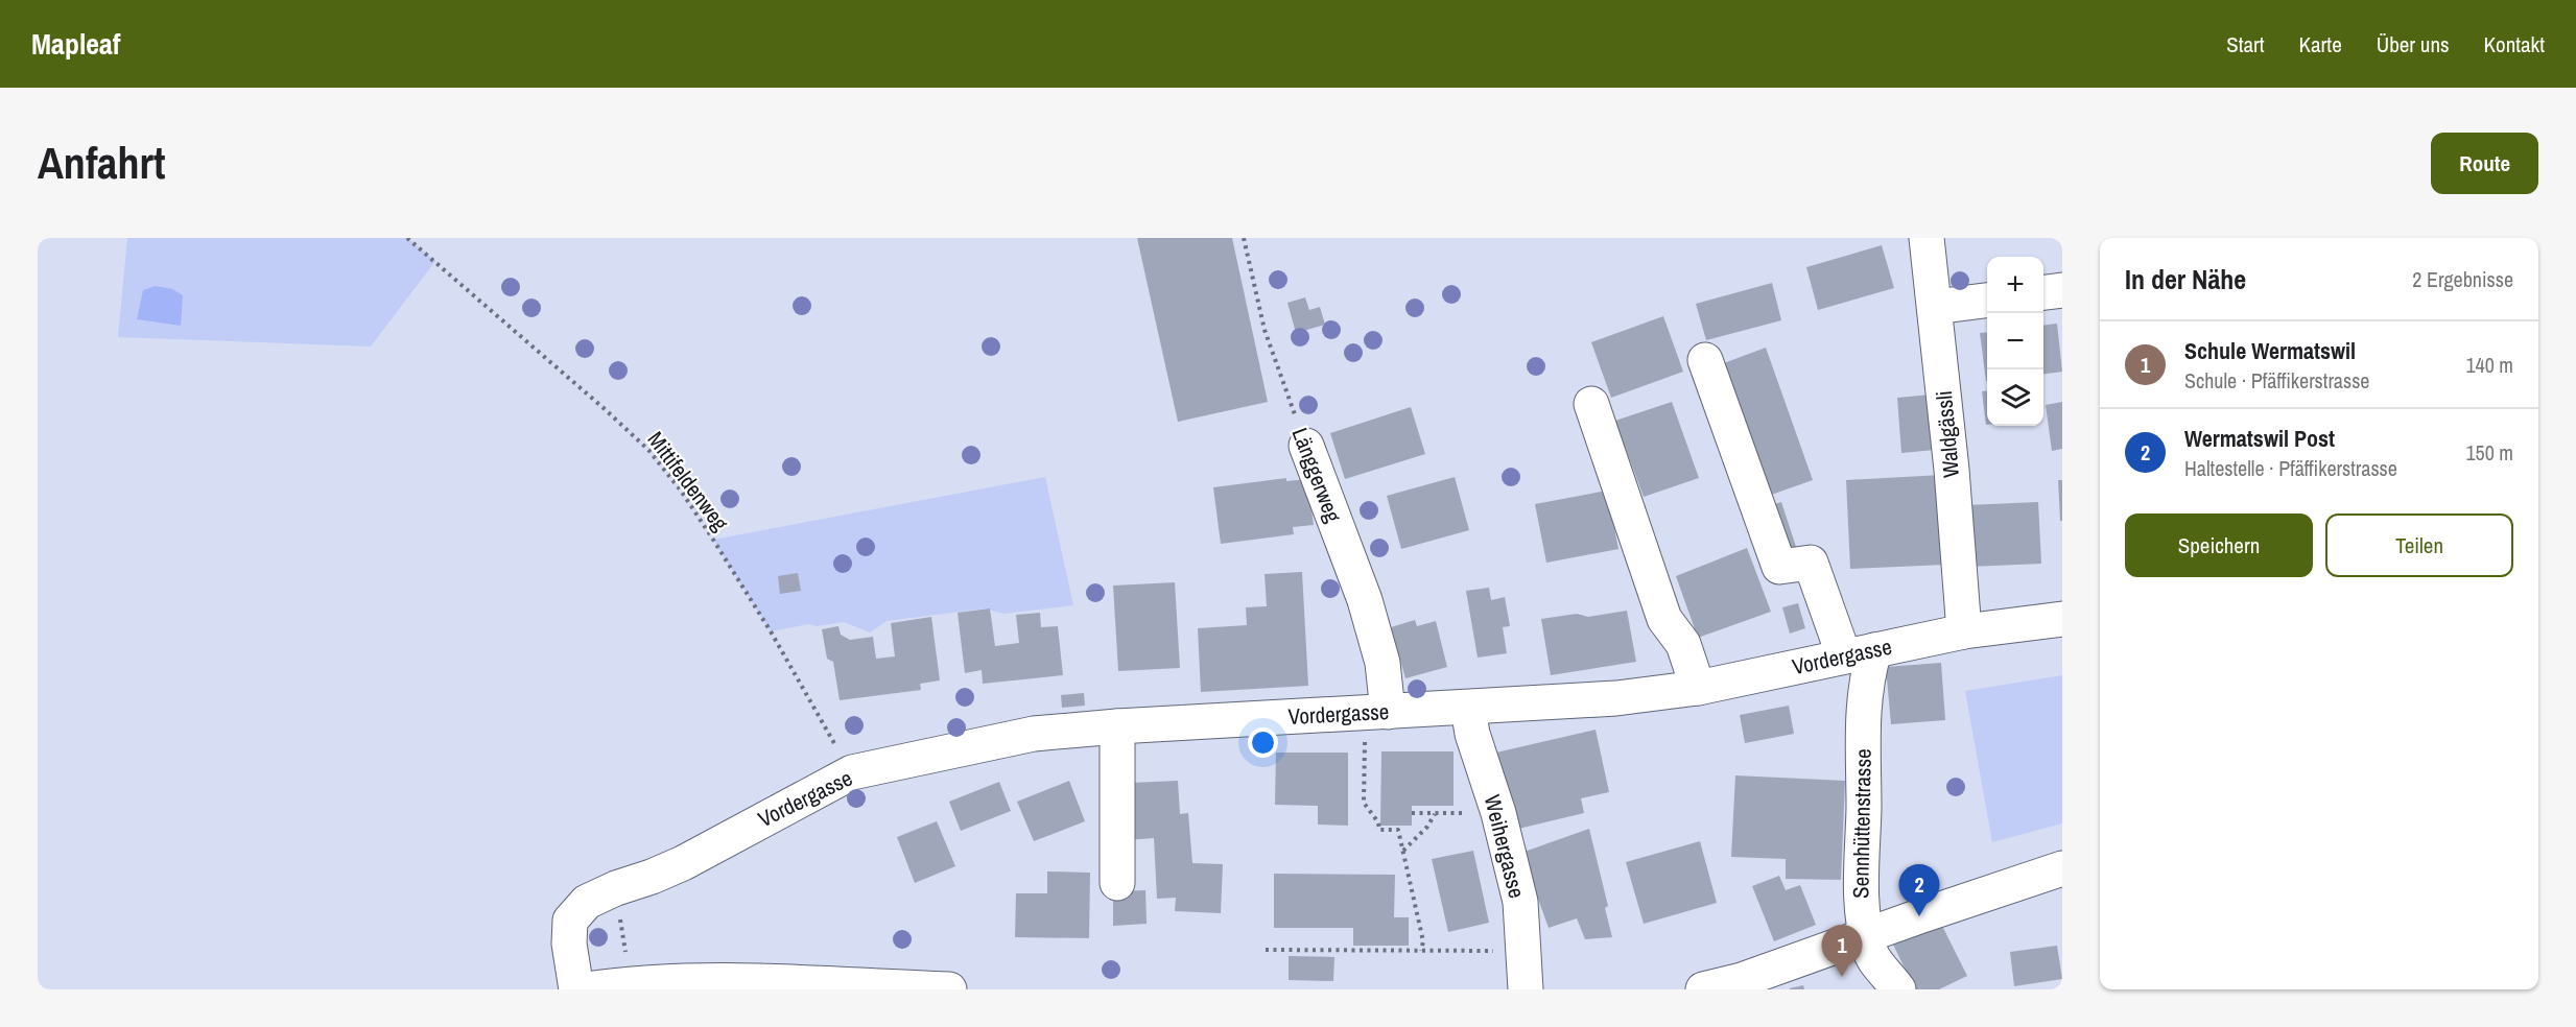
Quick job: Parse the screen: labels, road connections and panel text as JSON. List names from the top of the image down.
{
  "streets": {
    "street": [
      "Waldgässli",
      "Länggerweg",
      "Vordergasse",
      "Sennhüttenstrasse",
      "Weihergasse"
    ],
    "path": ["Mittifeldenweg"]
  },
  "crossings": [
    ["Waldgässli", "Vordergasse"],
    ["Länggerweg", "Vordergasse"],
    ["Mittifeldenweg", "Vordergasse"],
    ["Vordergasse", "Sennhüttenstrasse"],
    ["Vordergasse", "Weihergasse"]
  ],
  "page": {
    "header": "Mapleaf",
    "nav": [
      "Start",
      "Karte",
      "Über uns",
      "Kontakt"
    ],
    "buttons": [
      "Route",
      ["Speichern", "Teilen"]
    ],
    "title": "Anfahrt",
    "heading": ["In der Nähe", "2 Ergebnisse"],
    "map_buttons": ["+", "−"],
    "list": [
      {
        "mark": "1",
        "name": "Schule Wermatswil",
        "note": "Schule · Pfäffikerstrasse",
        "value": "140 m"
      },
      {
        "mark": "2",
        "name": "Wermatswil Post",
        "note": "Haltestelle · Pfäffikerstrasse",
        "value": "150 m"
      }
    ],
    "pins": ["2", "1"]
  }
}
